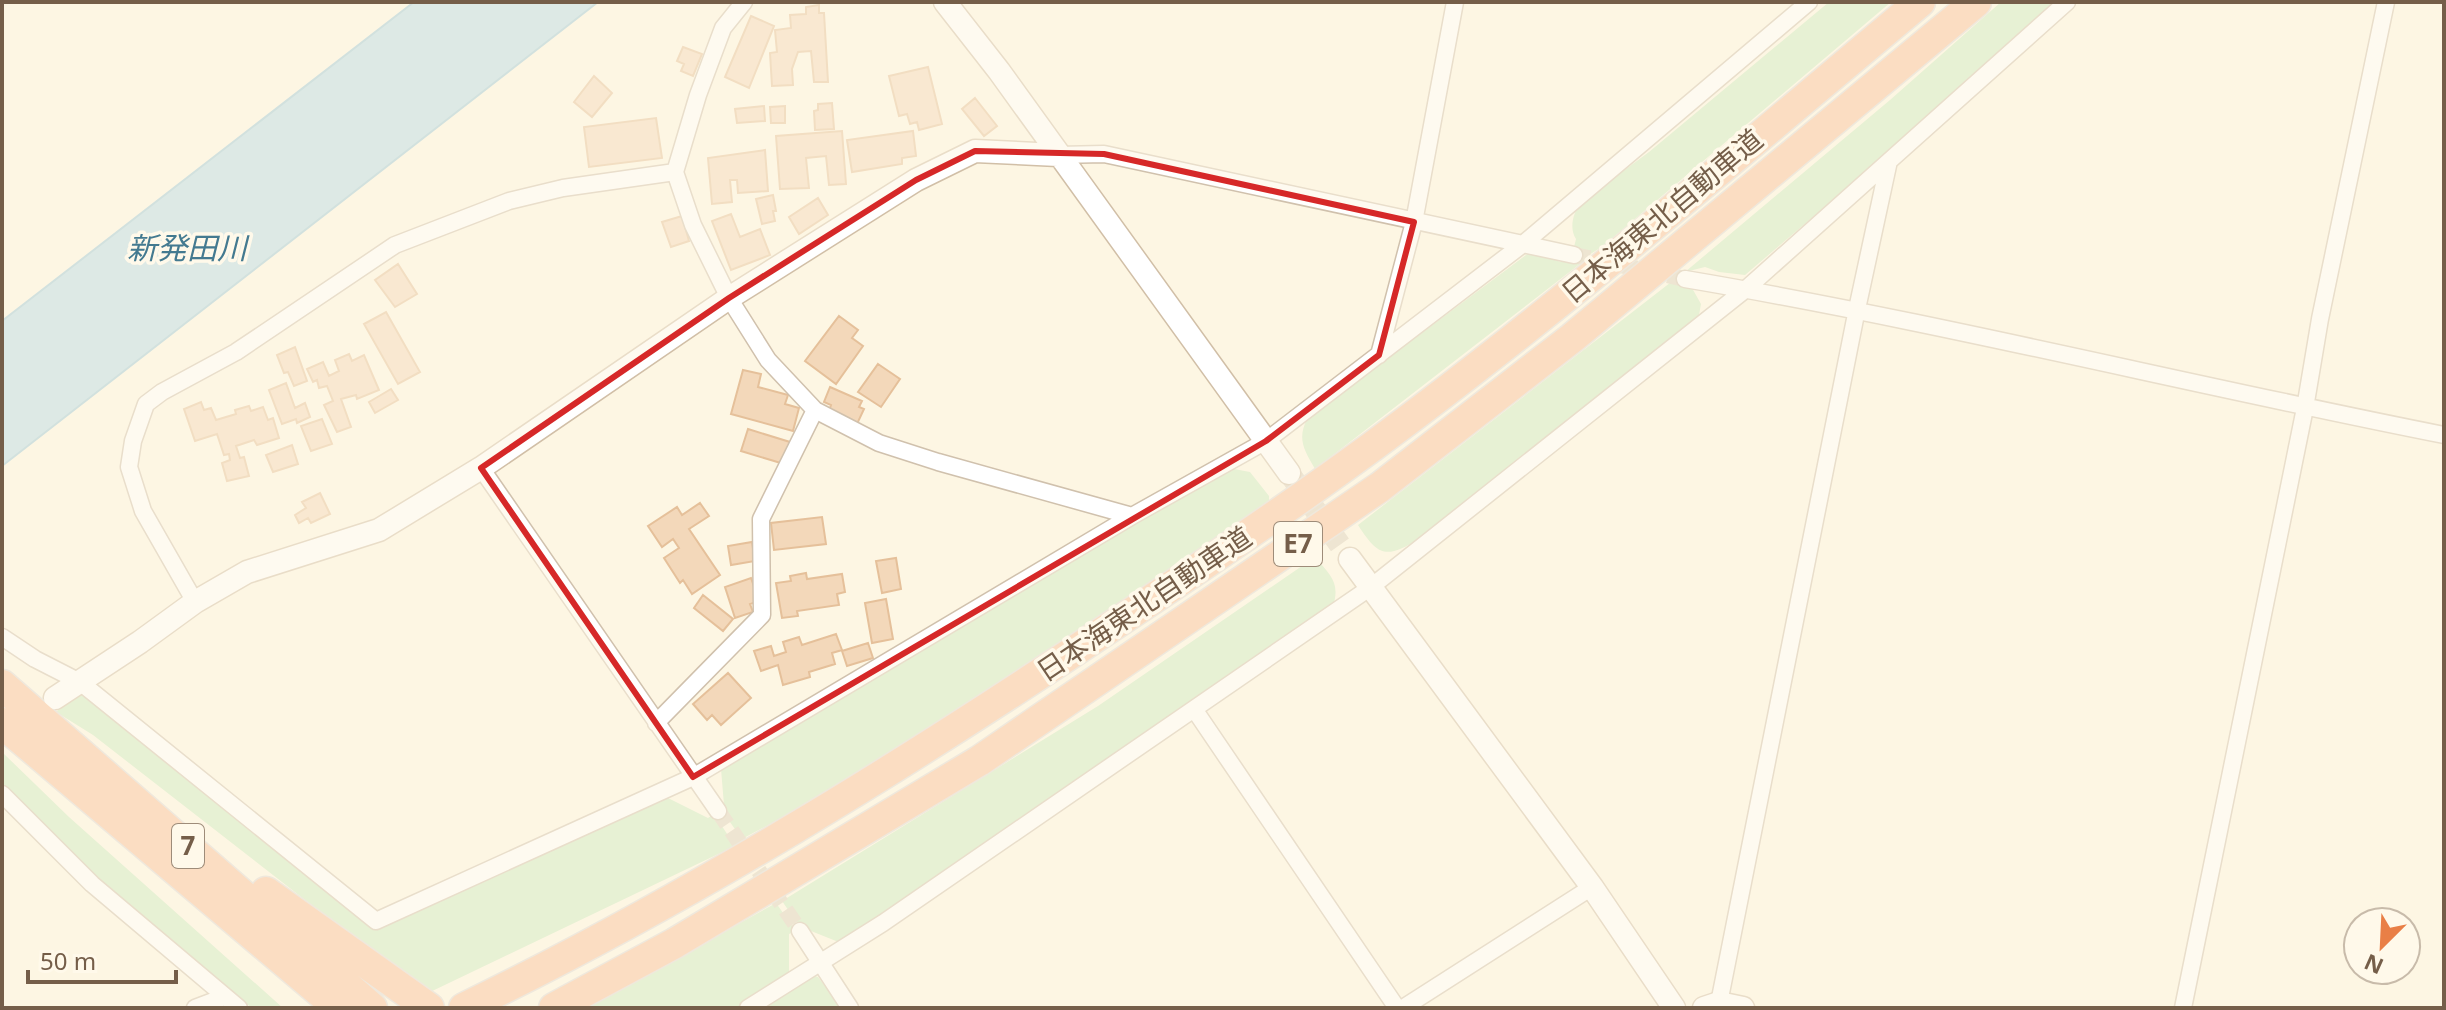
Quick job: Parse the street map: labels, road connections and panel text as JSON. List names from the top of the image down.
{
  "streets": {
    "highway": ["日本海東北自動車道", "E7", "7"]
  },
  "water": ["新発田川"],
  "scale_bar": "50 m",
  "north": "bottom left"
}
